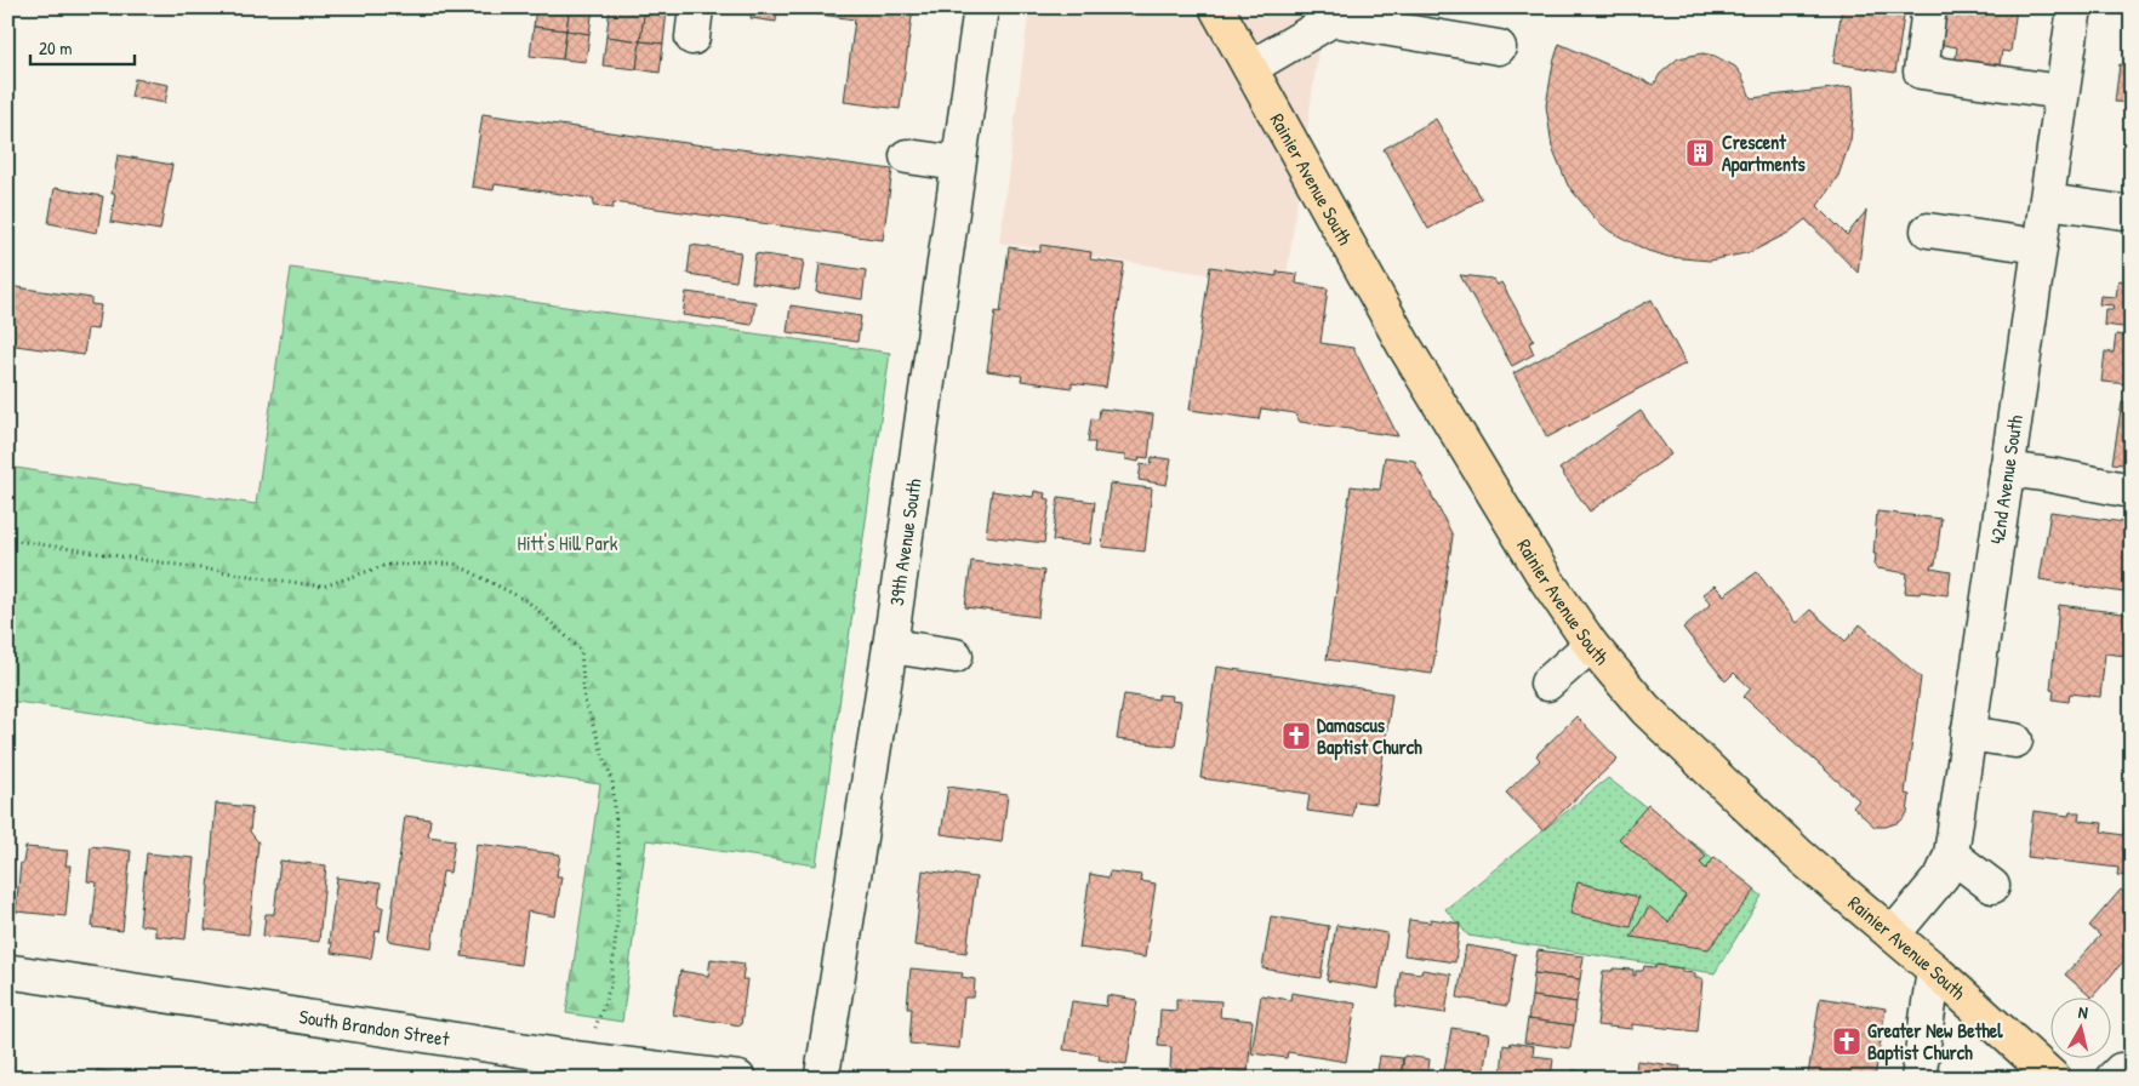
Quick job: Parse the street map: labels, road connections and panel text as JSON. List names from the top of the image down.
{
  "streets": {
    "main road": ["Rainier Avenue South"],
    "street": ["42nd Avenue South", "39th Avenue South", "South Brandon Street"]
  },
  "crossings": [
    ["Rainier Avenue South", "42nd Avenue South"]
  ],
  "parks": ["Hitt's Hill Park"],
  "places": {
    "building": ["Crescent Apartments"],
    "church": ["Damascus Baptist Church", "Greater New Bethel Baptist Church"]
  },
  "scale_bar": "20 m",
  "north": "top"
}
